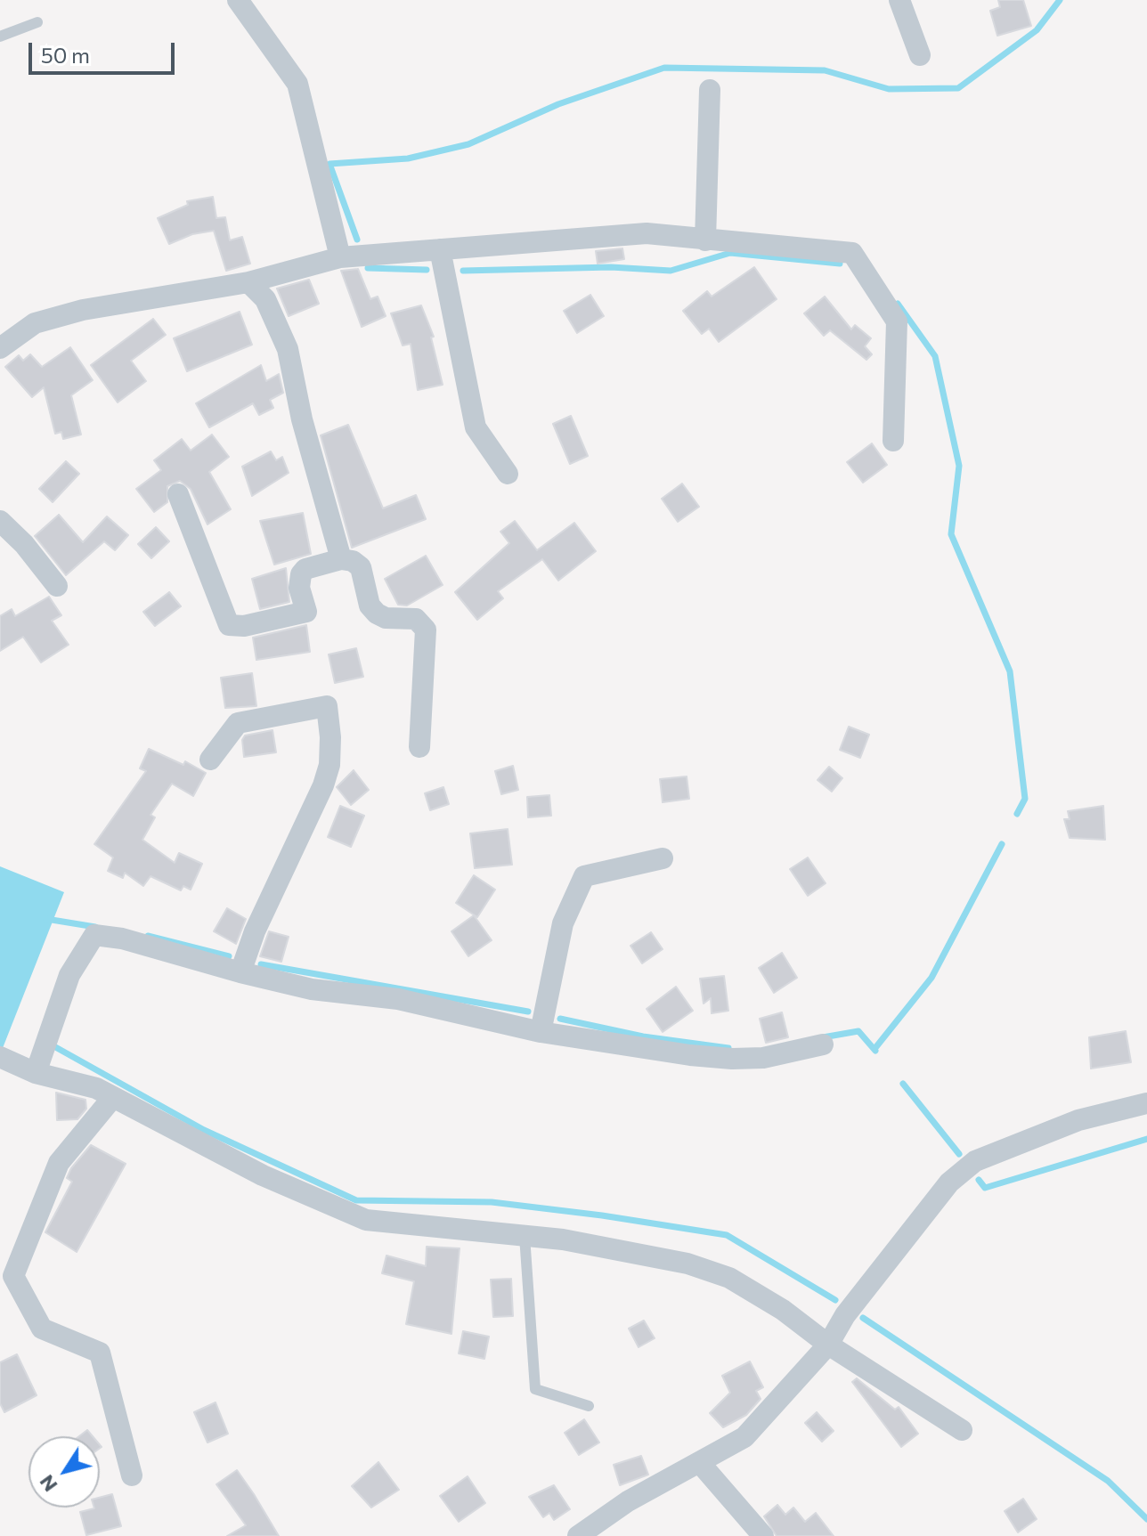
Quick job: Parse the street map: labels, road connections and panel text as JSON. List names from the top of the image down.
{
  "scale_bar": "50 m",
  "north": "bottom left"
}
